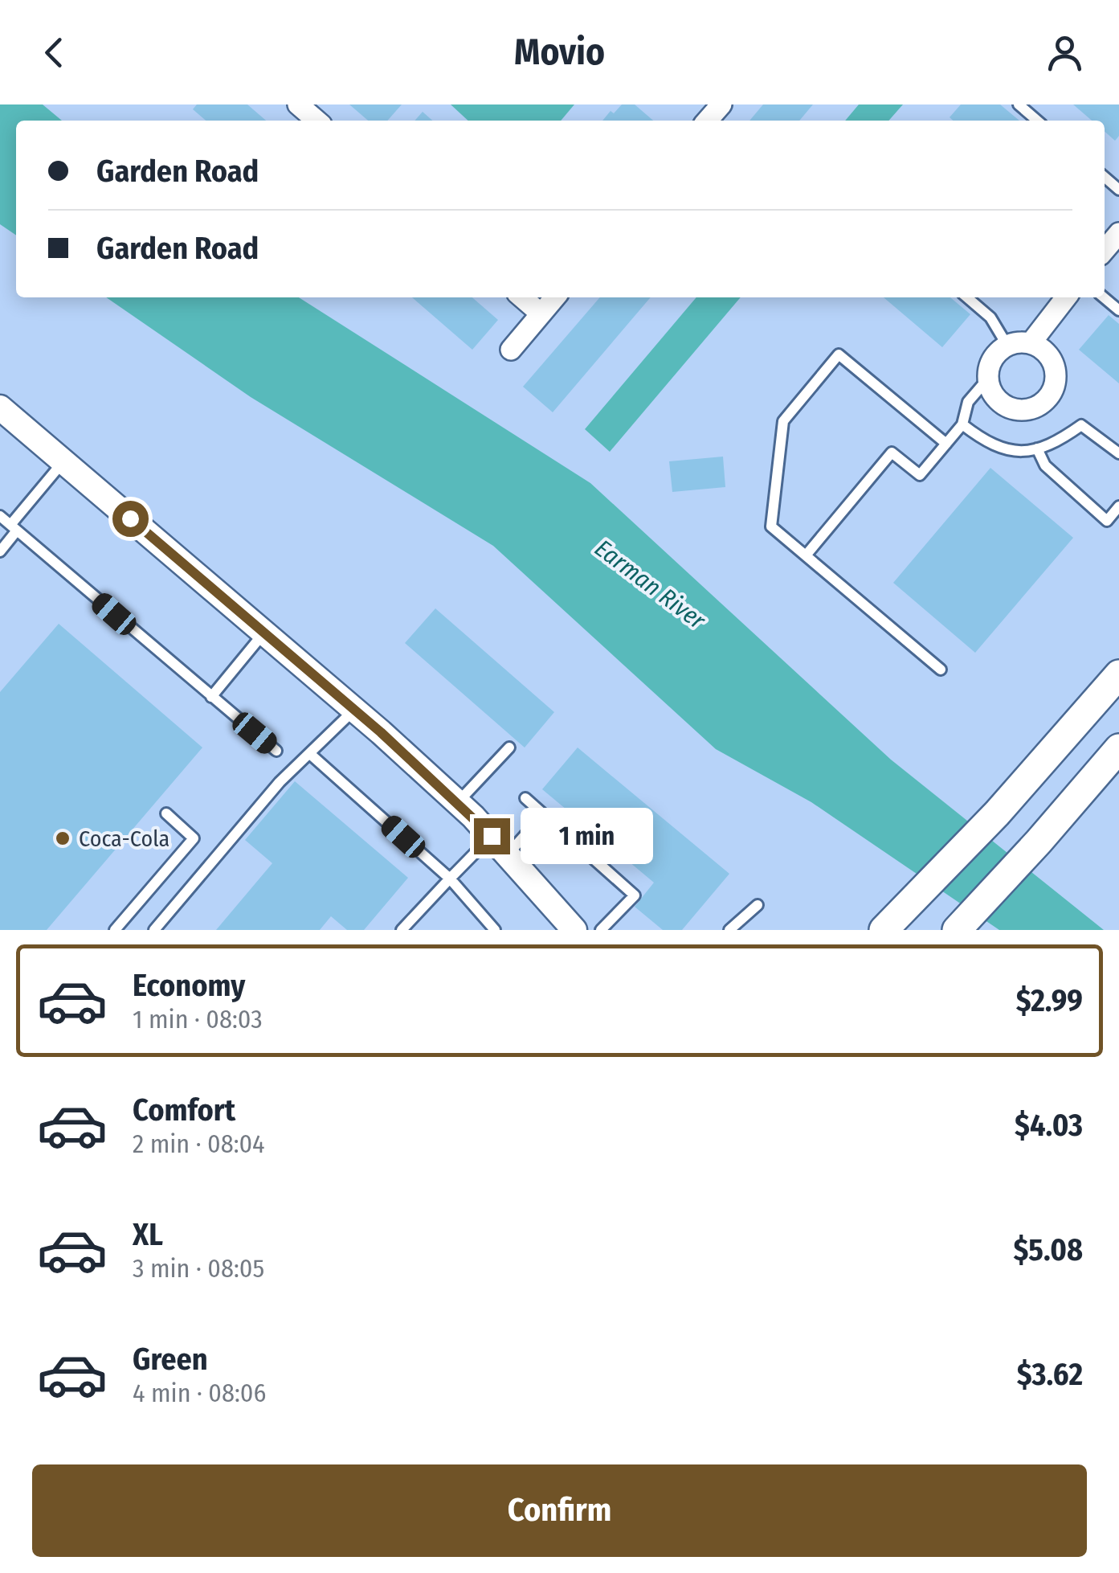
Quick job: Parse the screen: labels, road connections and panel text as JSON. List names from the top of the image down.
{
  "water": ["Earman River"],
  "places": ["Coca-Cola"],
  "page": {
    "header": "Movio",
    "banner": ["Garden Road", "Garden Road"],
    "bubble": "1 min",
    "list": [
      {
        "name": "Economy",
        "note": "1 min · 08:03",
        "value": "$2.99"
      },
      {
        "name": "Comfort",
        "note": "2 min · 08:04",
        "value": "$4.03"
      },
      {
        "name": "XL",
        "note": "3 min · 08:05",
        "value": "$5.08"
      },
      {
        "name": "Green",
        "note": "4 min · 08:06",
        "value": "$3.62"
      }
    ],
    "buttons": "Confirm"
  }
}
